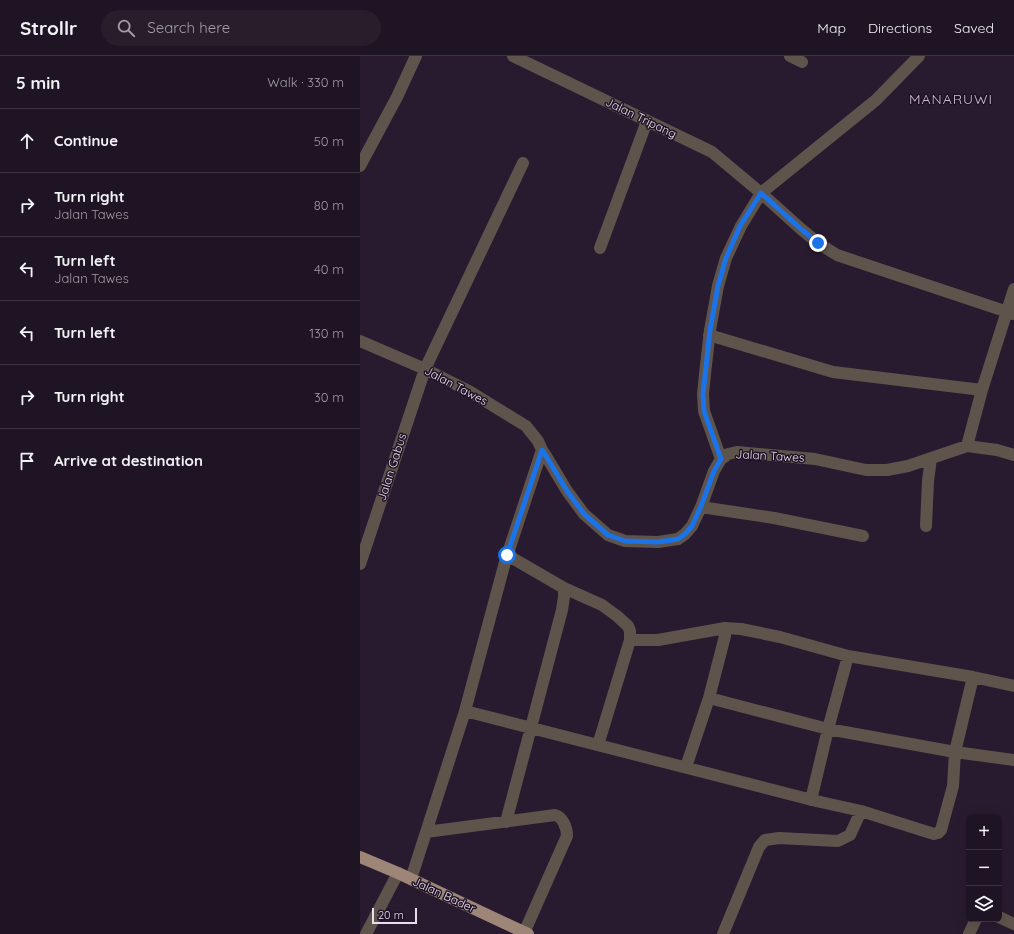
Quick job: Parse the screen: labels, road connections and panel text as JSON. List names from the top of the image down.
{
  "streets": {
    "main road": ["Jalan Bader"],
    "street": ["Jalan Tripang", "Jalan Tawes", "Jalan Gabus"]
  },
  "crossings": [
    ["Jalan Tawes", "Jalan Gabus"]
  ],
  "districts": ["MANARUWI"],
  "scale_bar": "20 m",
  "page": {
    "header": "Strollr",
    "search": "Search here",
    "nav": ["Map", "Directions", "Saved"],
    "heading": ["5 min", "Walk · 330 m"],
    "list": [
      ["Continue", "50 m"],
      ["Turn right", "Jalan Tawes", "80 m"],
      ["Turn left", "Jalan Tawes", "40 m"],
      ["Turn left", "130 m"],
      ["Turn right", "30 m"],
      "Arrive at destination"
    ],
    "map_buttons": ["+", "−"],
    "scale": "20 m"
  }
}
